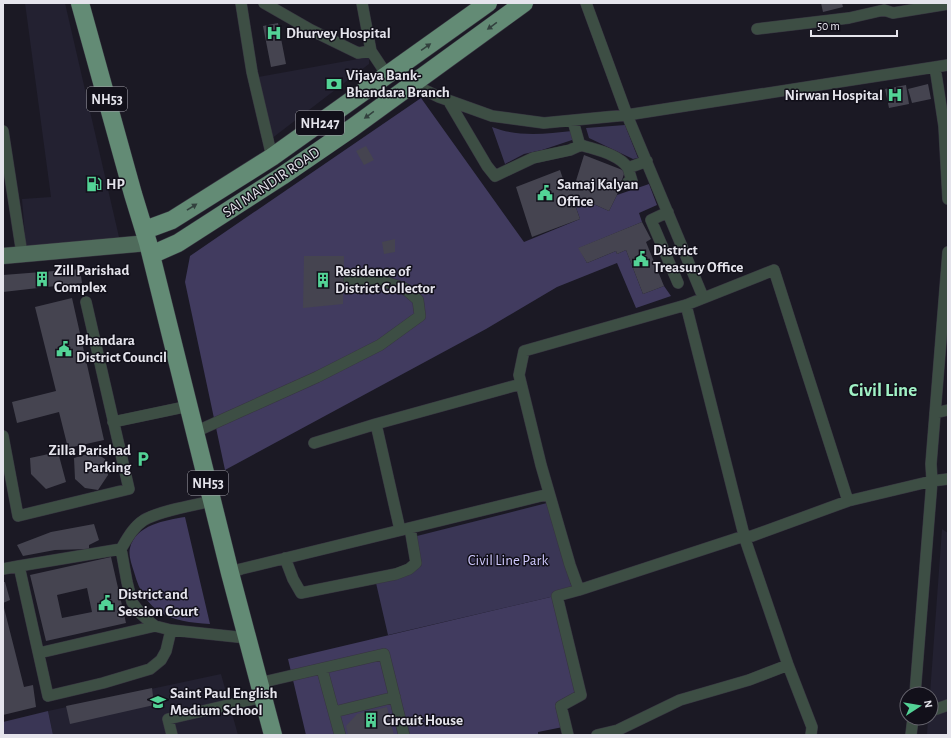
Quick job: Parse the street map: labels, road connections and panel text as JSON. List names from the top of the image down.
{
  "streets": {
    "highway": ["NH53", "NH247", "SAI MANDIR ROAD"]
  },
  "crossings": [
    ["NH53", "SAI MANDIR ROAD"]
  ],
  "districts": ["Civil Line"],
  "parks": ["Civil Line Park"],
  "places": {
    "hospital": ["Dhurvey Hospital", "Nirwan Hospital"],
    "bank": ["Vijaya Bank- Bhandara Branch"],
    "fuel station": ["HP"],
    "public building": [
      "Samaj Kalyan Office",
      "District Treasury Office",
      "Bhandara District Council",
      "District and Session Court"
    ],
    "building": ["Zill Parishad Complex", "Residence of District Collector", "Circuit House"],
    "parking": ["Zilla Parishad Parking"],
    "school or university": ["Saint Paul English Medium School"]
  },
  "scale_bar": "50 m",
  "north": "right"
}
